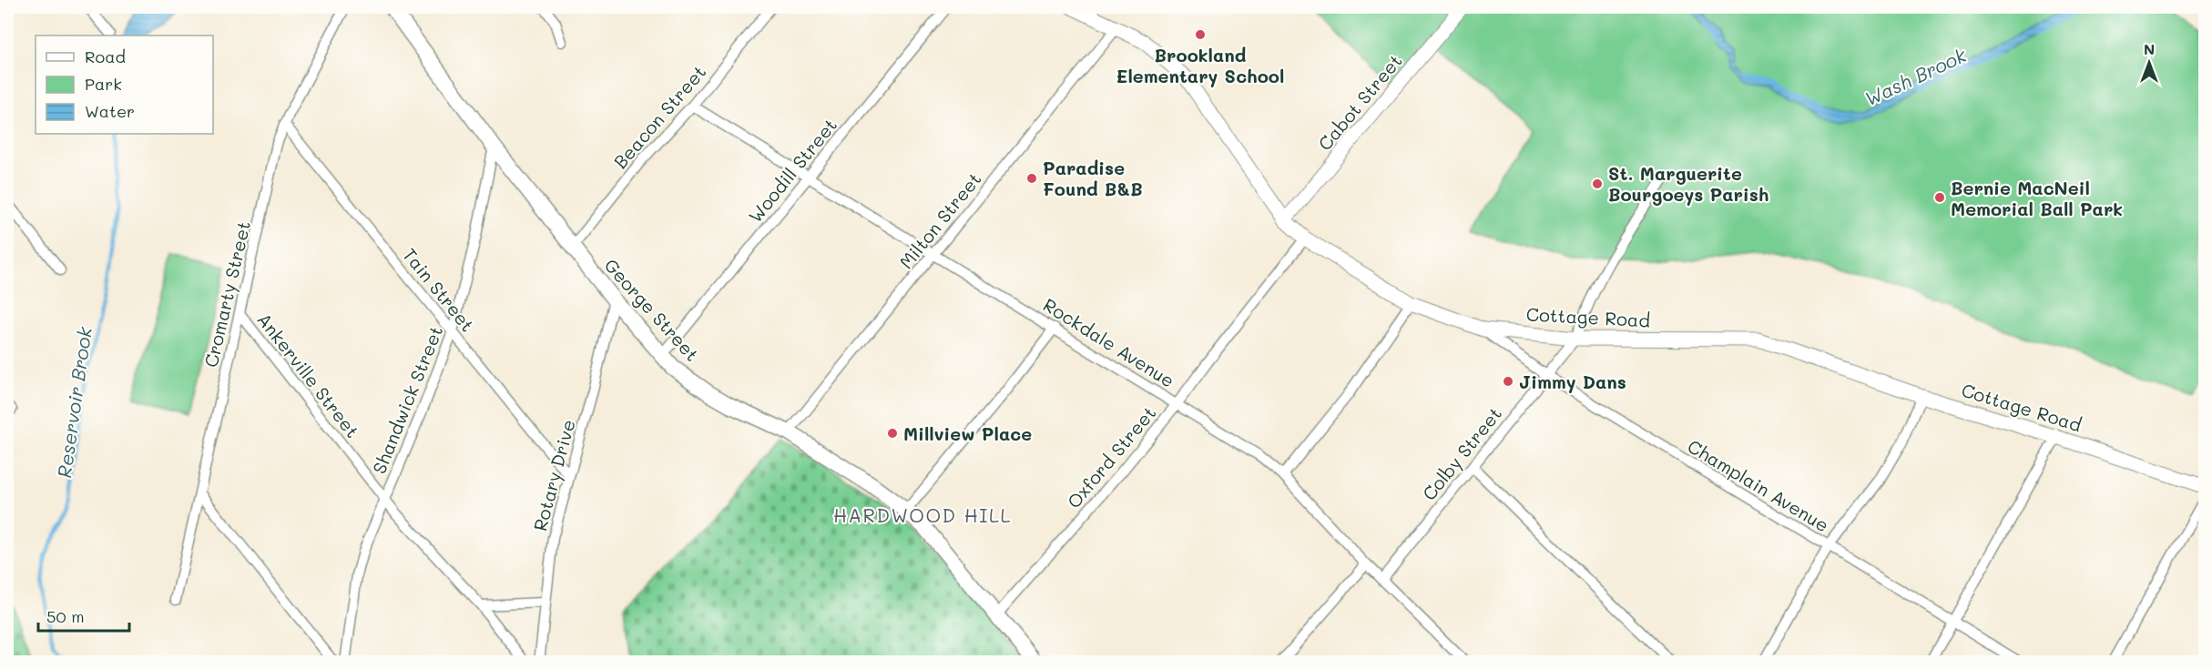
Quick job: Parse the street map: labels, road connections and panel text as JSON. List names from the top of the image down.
{
  "streets": {
    "main road": ["George Street", "Cottage Road"],
    "street": [
      "Cabot Street",
      "Beacon Street",
      "Woodill Street",
      "Milton Street",
      "Tain Street",
      "Cromarty Street",
      "Rockdale Avenue",
      "Ankerville Street",
      "Shandwick Street",
      "Colby Street",
      "Oxford Street",
      "Rotary Drive",
      "Champlain Avenue"
    ]
  },
  "crossings": [
    ["Cabot Street", "Cottage Road"],
    ["Beacon Street", "George Street"],
    ["Beacon Street", "Rockdale Avenue"],
    ["Woodill Street", "George Street"],
    ["Woodill Street", "Rockdale Avenue"],
    ["Milton Street", "George Street"],
    ["Milton Street", "Cottage Road"],
    ["Milton Street", "Rockdale Avenue"],
    ["Tain Street", "Cromarty Street"],
    ["Tain Street", "Shandwick Street"],
    ["Tain Street", "Rotary Drive"],
    ["Cromarty Street", "Ankerville Street"],
    ["George Street", "Shandwick Street"],
    ["George Street", "Oxford Street"],
    ["George Street", "Rotary Drive"],
    ["Cottage Road", "Colby Street"],
    ["Cottage Road", "Oxford Street"],
    ["Cottage Road", "Champlain Avenue"],
    ["Rockdale Avenue", "Colby Street"],
    ["Rockdale Avenue", "Oxford Street"],
    ["Ankerville Street", "Shandwick Street"],
    ["Colby Street", "Champlain Avenue"]
  ],
  "districts": ["HARDWOOD HILL"],
  "water": ["Wash Brook", "Reservoir Brook"],
  "places": [
    "Brookland Elementary School",
    "Paradise Found B&B",
    "St. Marguerite Bourgoeys Parish",
    "Bernie MacNeil Memorial Ball Park",
    "Jimmy Dans",
    "Millview Place"
  ],
  "legend": ["Road", "Park", "Water"],
  "scale_bar": "50 m",
  "north": "top"
}
